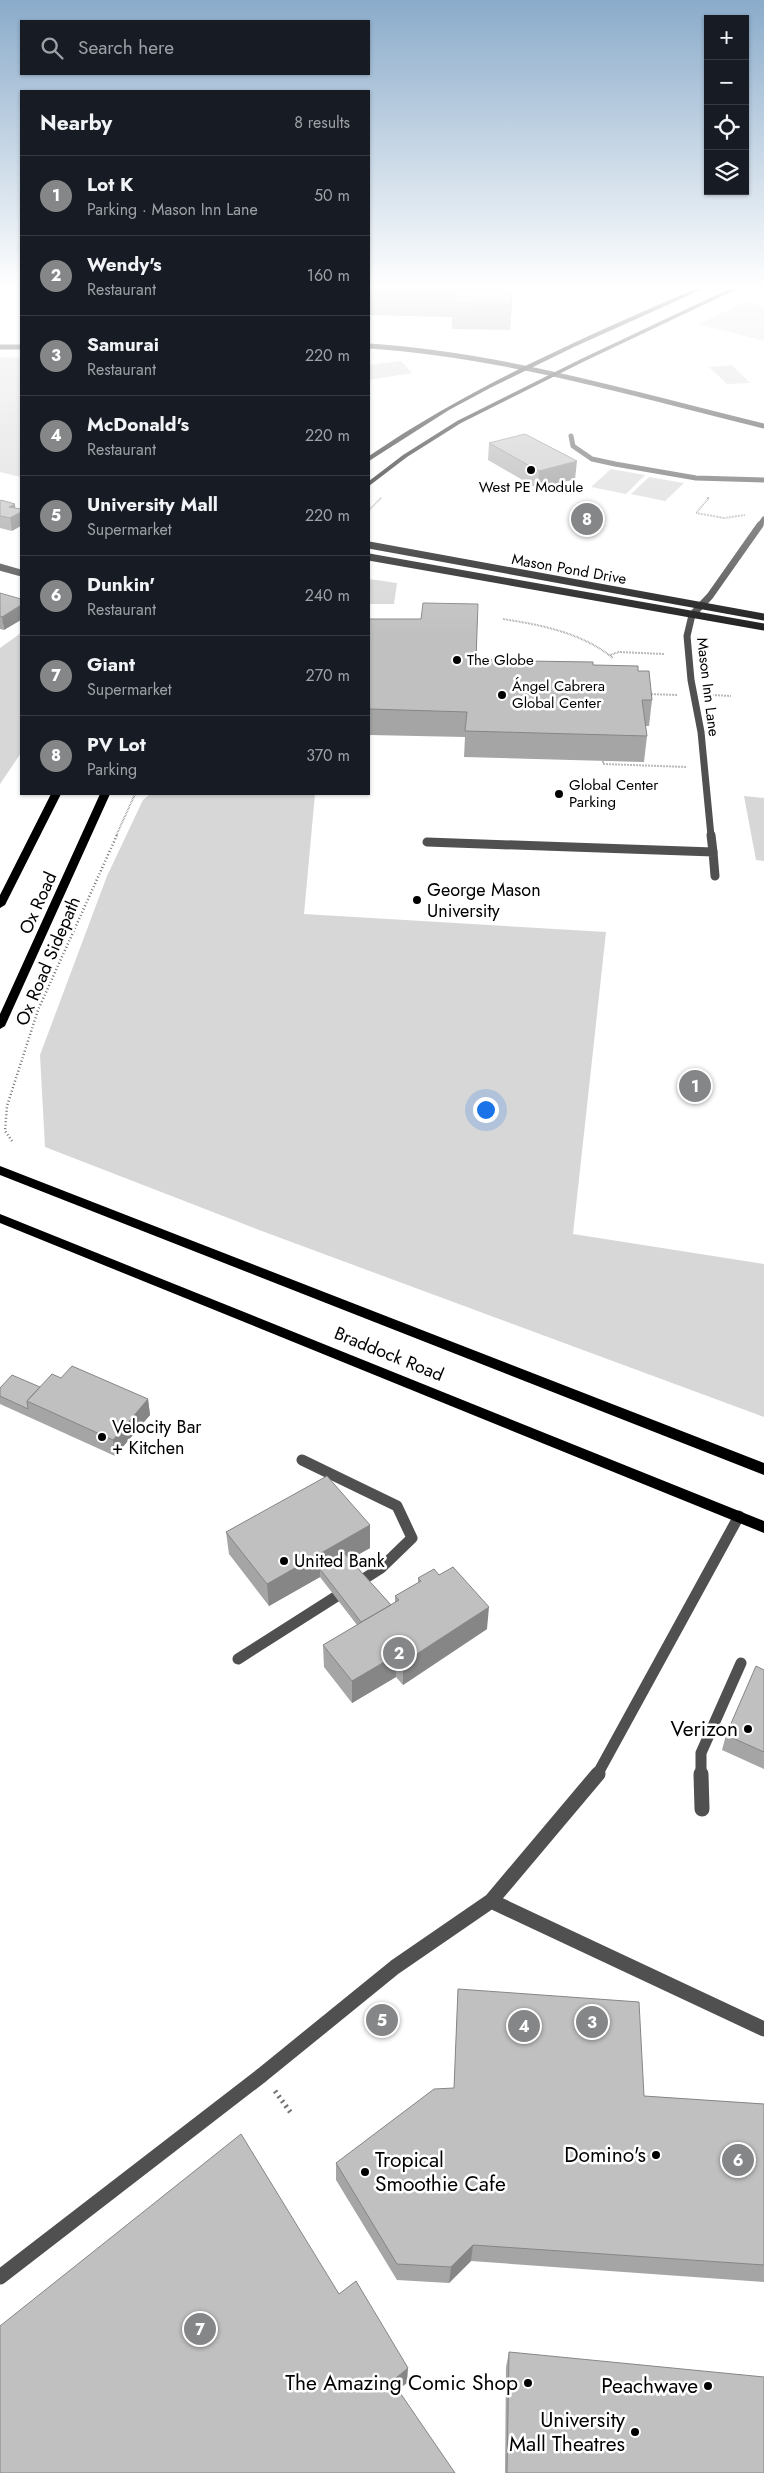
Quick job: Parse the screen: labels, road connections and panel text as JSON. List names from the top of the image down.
{
  "streets": {
    "main road": ["Ox Road", "Braddock Road"],
    "street": ["Mason Pond Drive", "Mason Inn Lane"],
    "path": ["Ox Road Sidepath"]
  },
  "crossings": [
    ["Mason Pond Drive", "Mason Inn Lane"]
  ],
  "places": [
    "West PE Module",
    "The Globe",
    "Ángel Cabrera Global Center",
    "Global Center Parking",
    "George Mason University",
    "Velocity Bar + Kitchen",
    "United Bank",
    "Verizon",
    "Domino's",
    "Tropical Smoothie Cafe",
    "The Amazing Comic Shop",
    "Peachwave",
    "University Mall Theatres"
  ],
  "page": {
    "map_buttons": ["+", "−"],
    "search": "Search here",
    "heading": ["Nearby", "8 results"],
    "list": [
      {
        "mark": "1",
        "name": "Lot K",
        "note": "Parking · Mason Inn Lane",
        "value": "50 m"
      },
      {
        "mark": "2",
        "name": "Wendy's",
        "note": "Restaurant",
        "value": "160 m"
      },
      {
        "mark": "3",
        "name": "Samurai",
        "note": "Restaurant",
        "value": "220 m"
      },
      {
        "mark": "4",
        "name": "McDonald's",
        "note": "Restaurant",
        "value": "220 m"
      },
      {
        "mark": "5",
        "name": "University Mall",
        "note": "Supermarket",
        "value": "220 m"
      },
      {
        "mark": "6",
        "name": "Dunkin'",
        "note": "Restaurant",
        "value": "240 m"
      },
      {
        "mark": "7",
        "name": "Giant",
        "note": "Supermarket",
        "value": "270 m"
      },
      {
        "mark": "8",
        "name": "PV Lot",
        "note": "Parking",
        "value": "370 m"
      }
    ],
    "pins": [
      "8",
      "1",
      "2",
      "5",
      "3",
      "4",
      "6",
      "7"
    ]
  }
}
